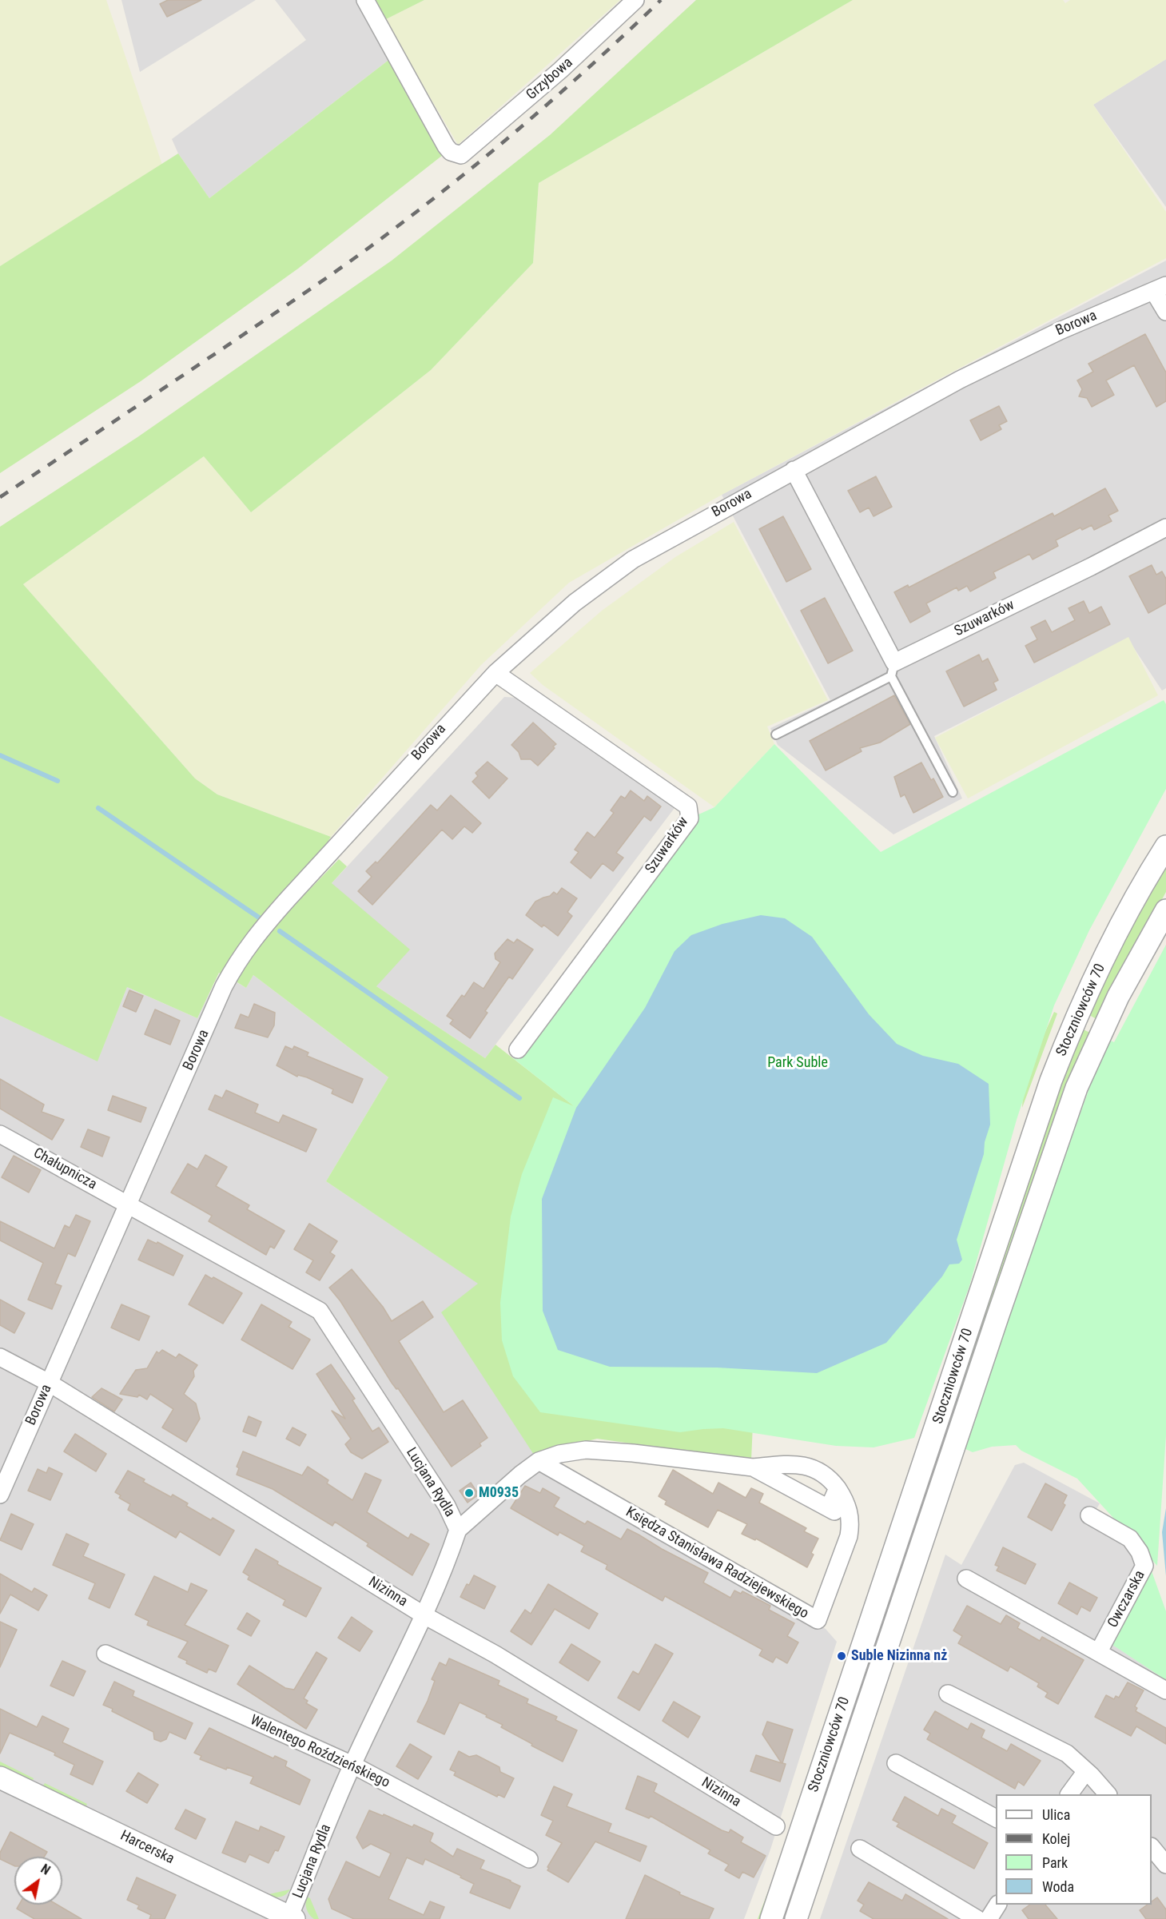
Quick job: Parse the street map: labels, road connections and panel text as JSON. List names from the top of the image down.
{
  "streets": {
    "street": [
      "Grzybowa",
      "Borowa",
      "Szuwarków",
      "Stoczniowców 70",
      "Chałupnicza",
      "Lucjana Rydla",
      "Księdza Stanisława Radziejewskiego",
      "Nizinna",
      "Owczarska",
      "Walentego Roździeńskiego",
      "Harcerska"
    ]
  },
  "crossings": [
    ["Borowa", "Szuwarków"],
    ["Borowa", "Chałupnicza"],
    ["Borowa", "Lucjana Rydla"],
    ["Borowa", "Nizinna"],
    ["Chałupnicza", "Lucjana Rydla"],
    ["Lucjana Rydla", "Księdza Stanisława Radziejewskiego"],
    ["Lucjana Rydla", "Nizinna"],
    ["Lucjana Rydla", "Walentego Roździeńskiego"],
    ["Lucjana Rydla", "Harcerska"]
  ],
  "parks": ["Park Suble"],
  "places": ["M0935", "Suble Nizinna nż"],
  "legend": [
    "Ulica",
    "Kolej",
    "Park",
    "Woda"
  ],
  "north": "top right"
}
